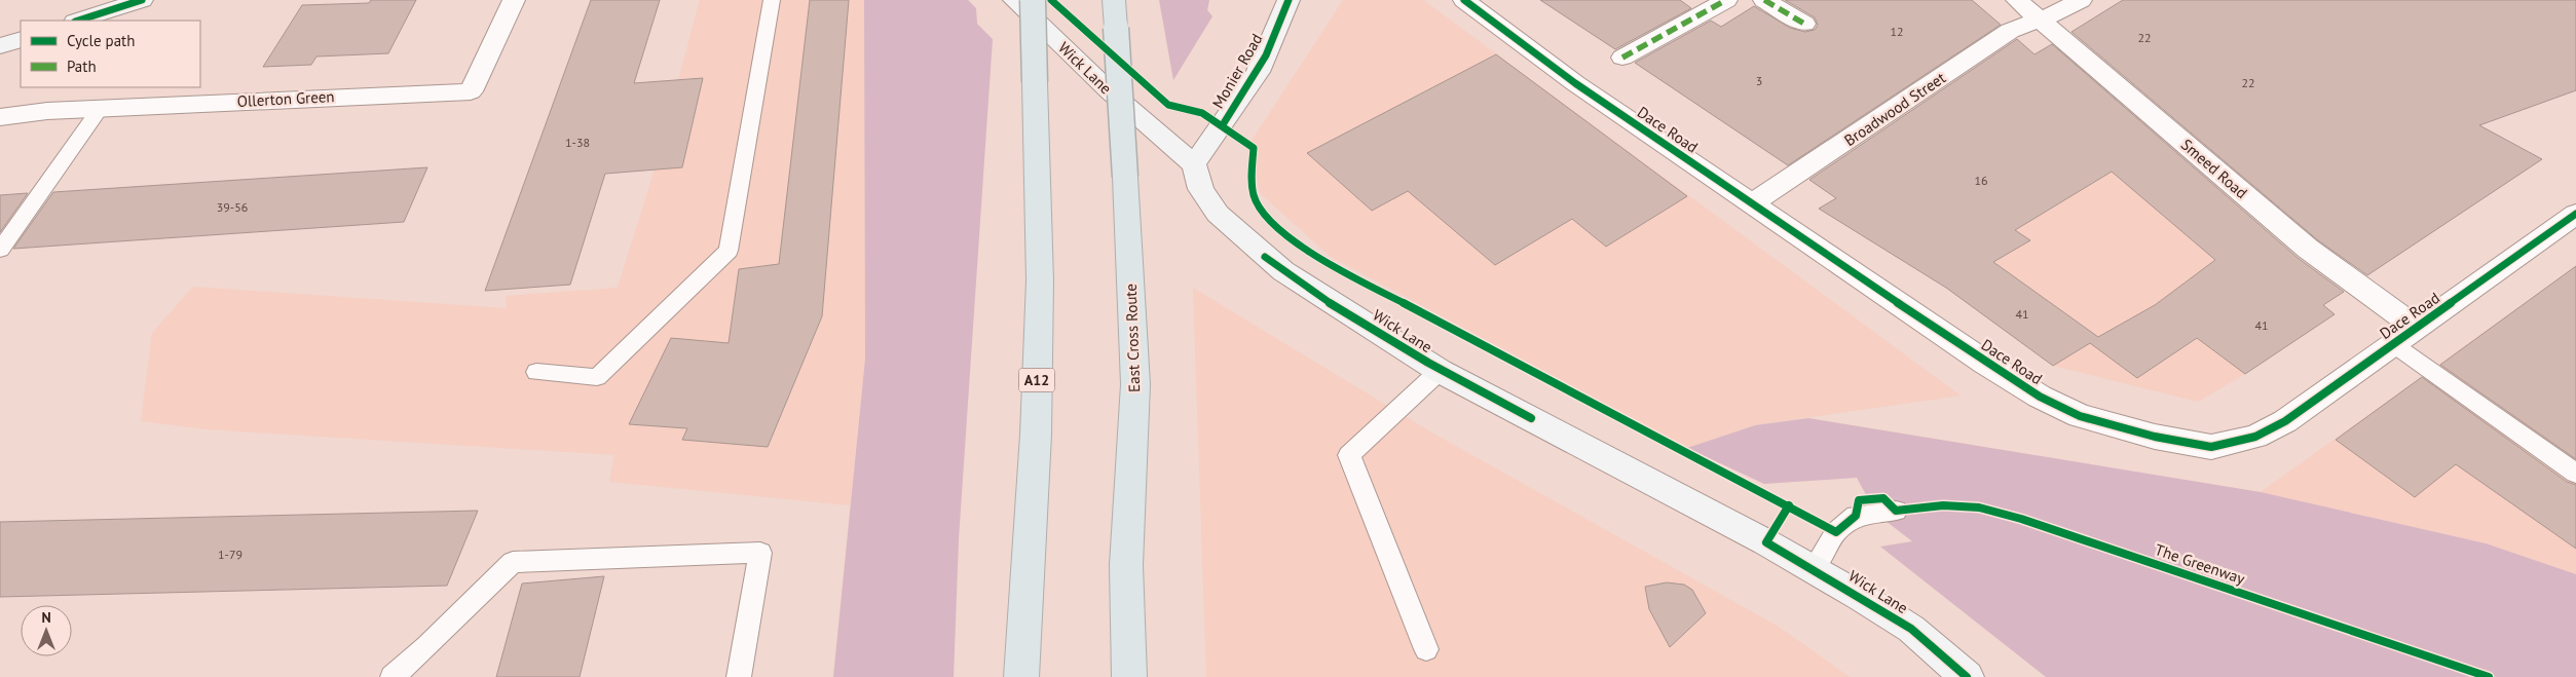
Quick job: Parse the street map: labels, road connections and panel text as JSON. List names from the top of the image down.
{
  "streets": {
    "highway": ["East Cross Route", "A12"],
    "street": [
      "Wick Lane",
      "Monier Road",
      "Ollerton Green",
      "Broadwood Street",
      "Dace Road",
      "Smeed Road"
    ],
    "cycle path": ["The Greenway"]
  },
  "crossings": [
    ["Wick Lane", "Monier Road"],
    ["Broadwood Street", "Dace Road"],
    ["Broadwood Street", "Smeed Road"],
    ["Dace Road", "Smeed Road"]
  ],
  "house_numbers": [
    "12",
    "22",
    "3",
    "22",
    "1-38",
    "16",
    "39-56",
    "41",
    "41",
    "1-79"
  ],
  "legend": ["Cycle path", "Path"],
  "north": "top"
}
